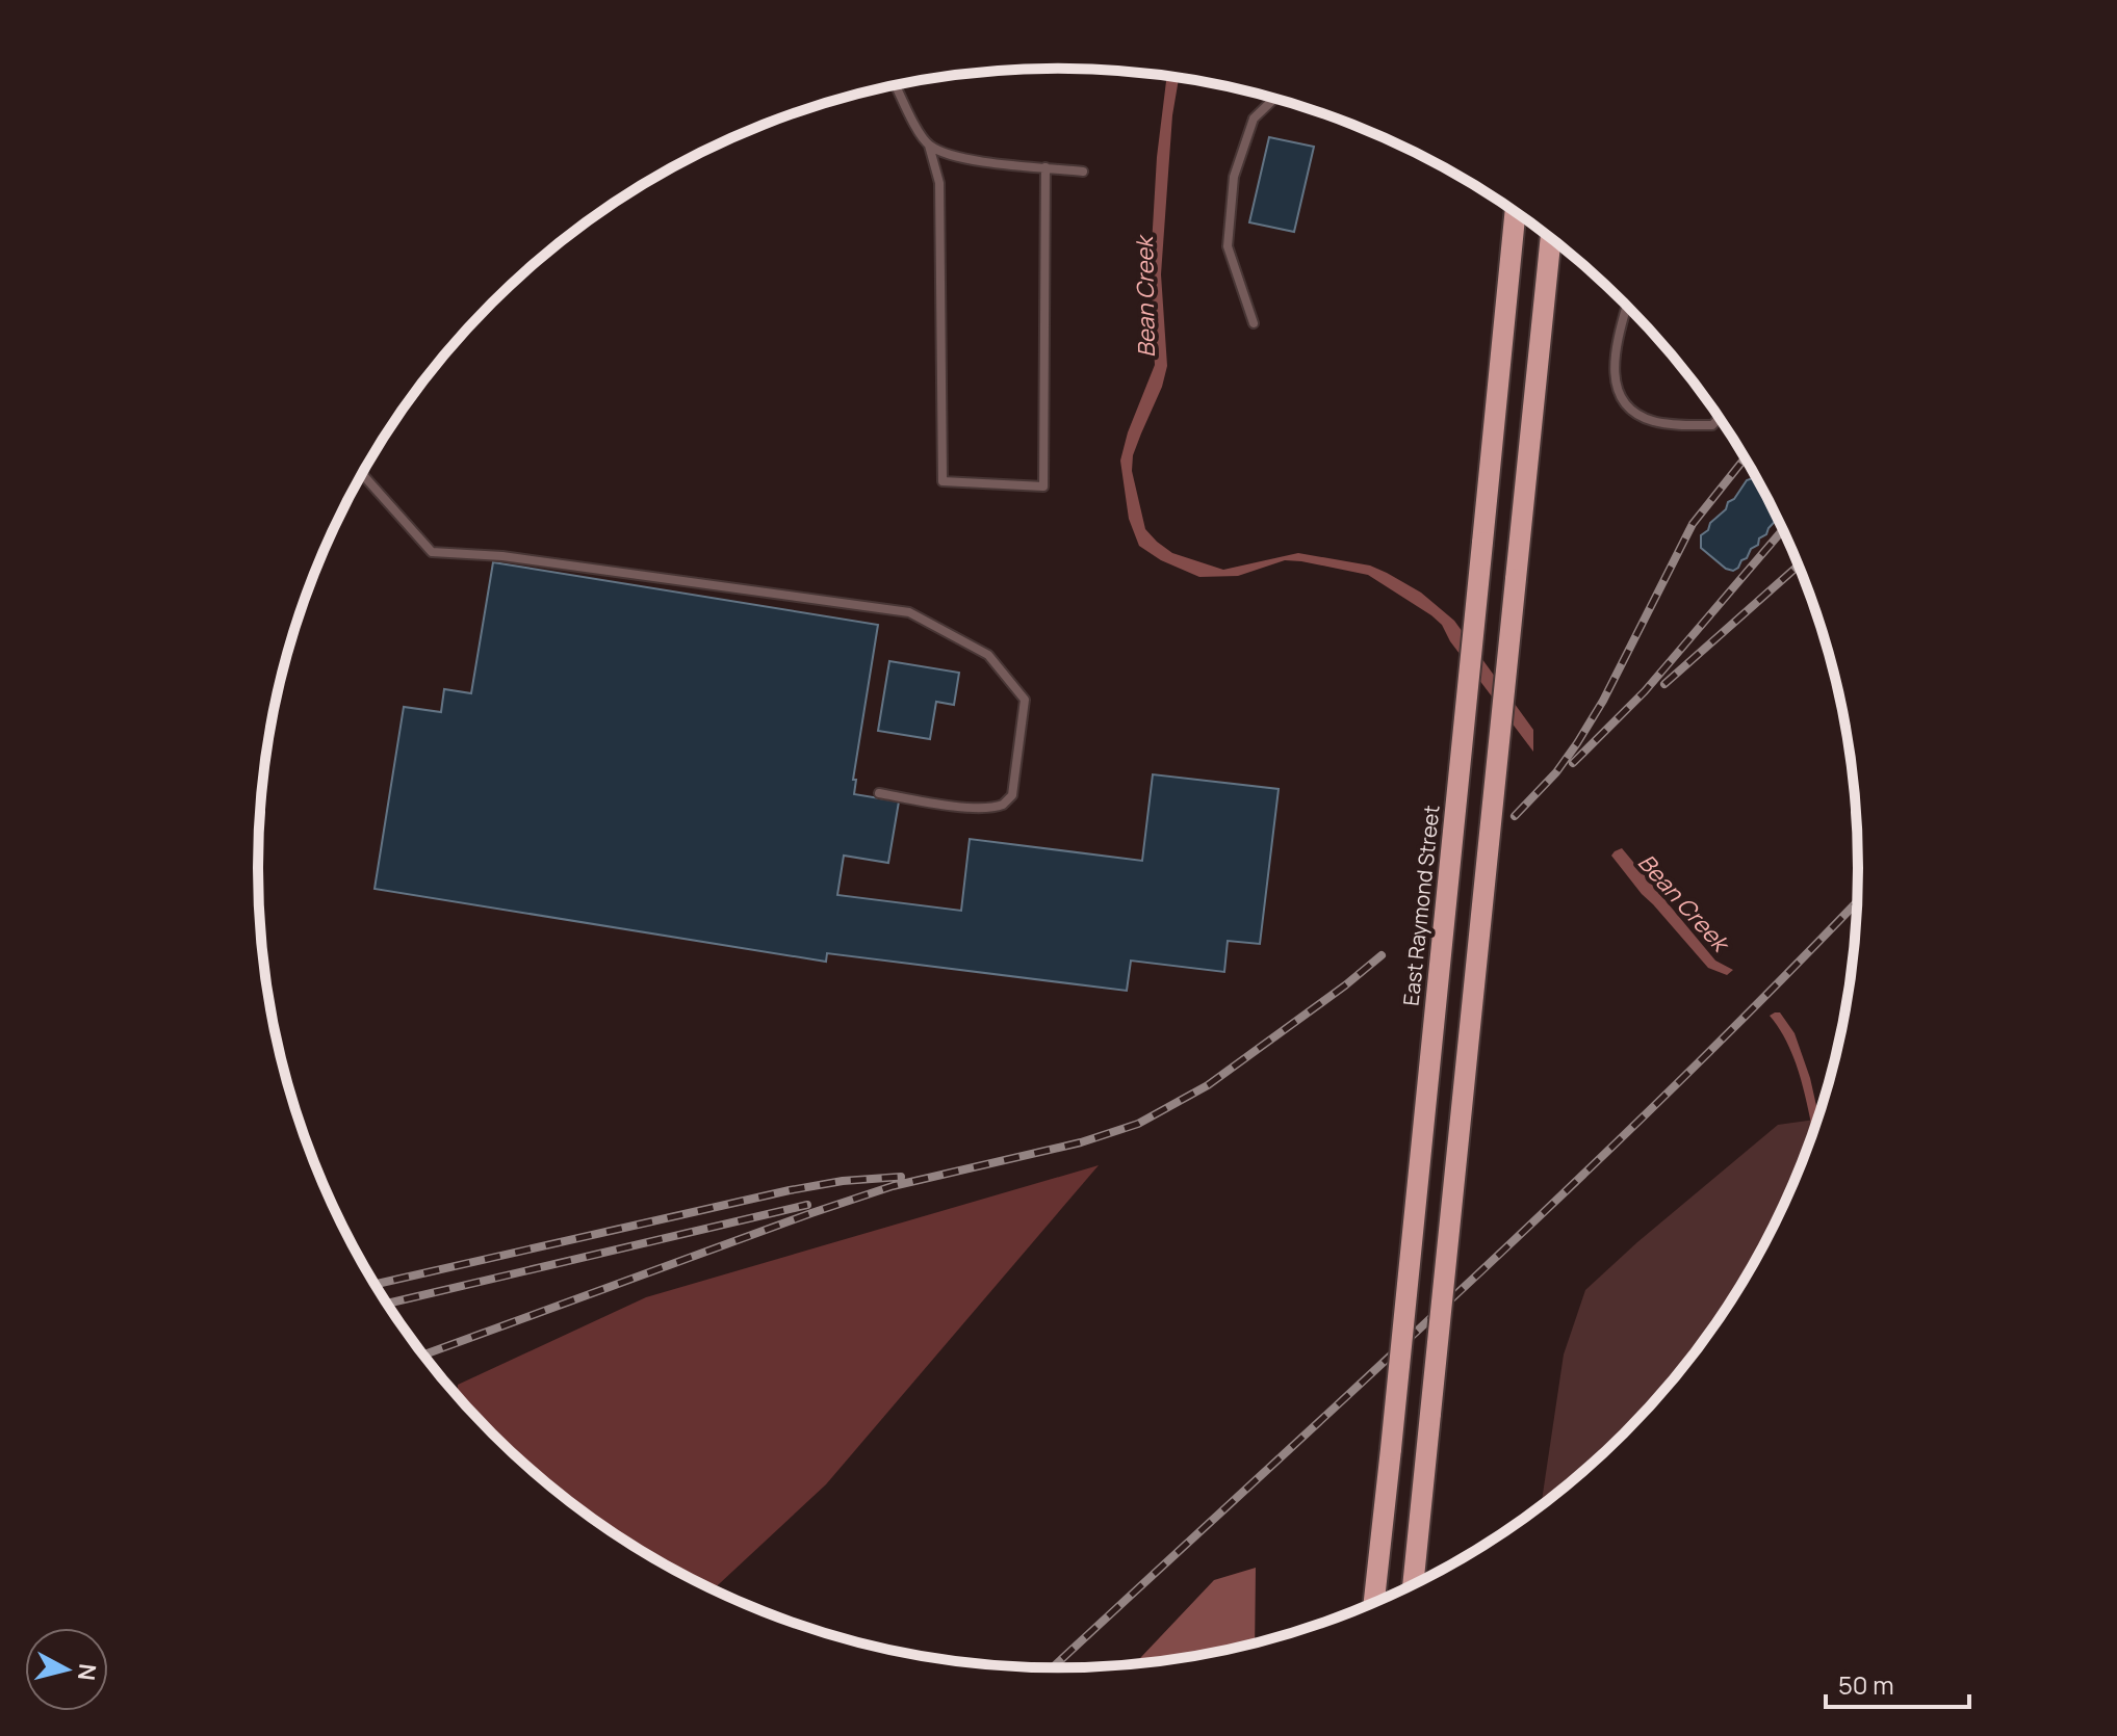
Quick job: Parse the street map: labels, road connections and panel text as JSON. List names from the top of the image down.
{
  "streets": {
    "main road": ["East Raymond Street"]
  },
  "water": ["Bean Creek"],
  "scale_bar": "50 m",
  "north": "right"
}
